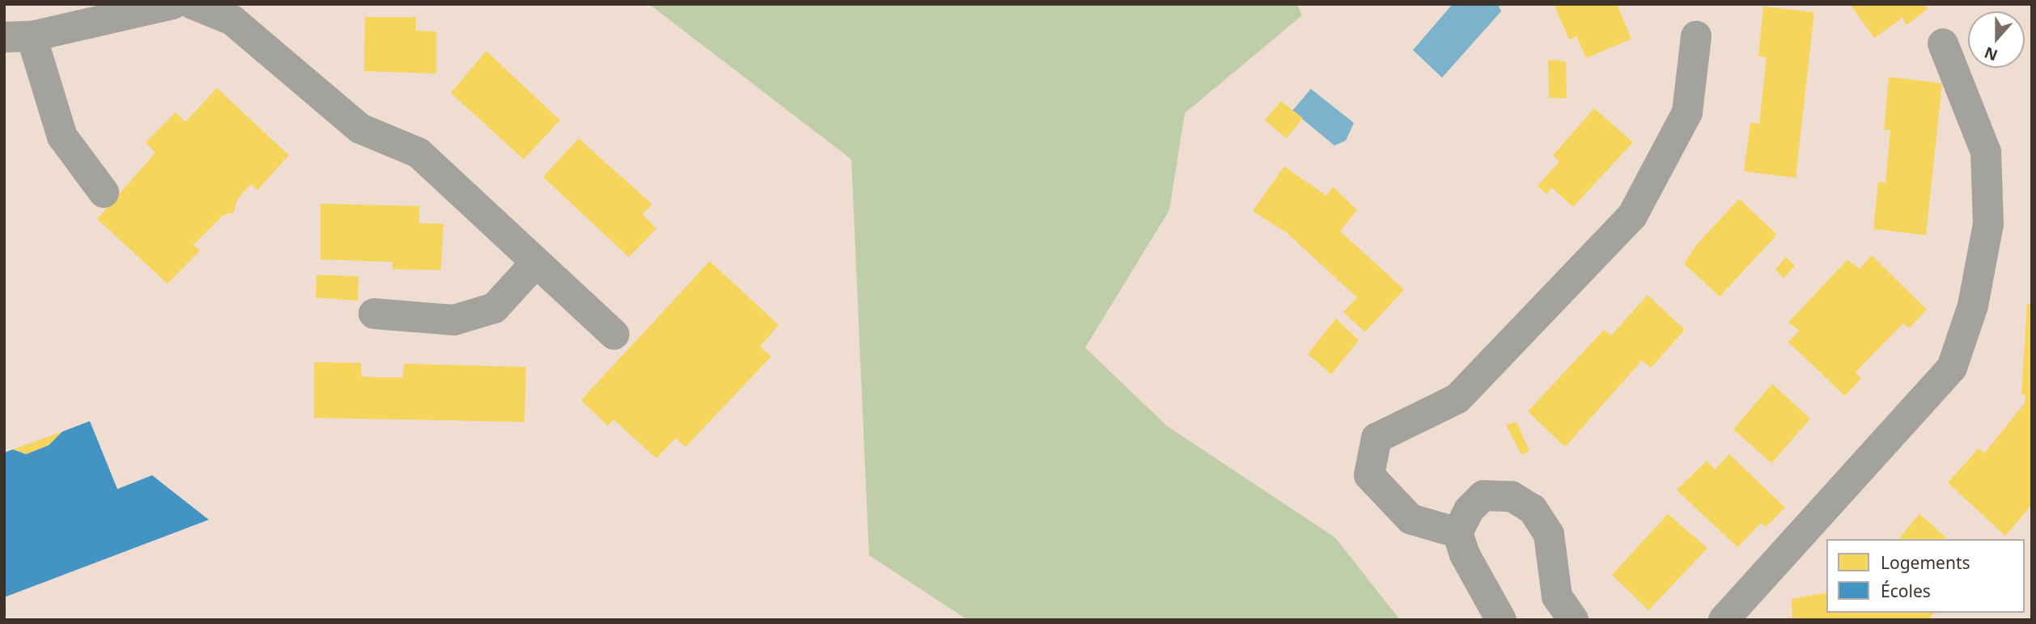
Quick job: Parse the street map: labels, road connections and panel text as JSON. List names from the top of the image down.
{
  "legend": ["Logements", "Écoles"],
  "north": "bottom"
}
